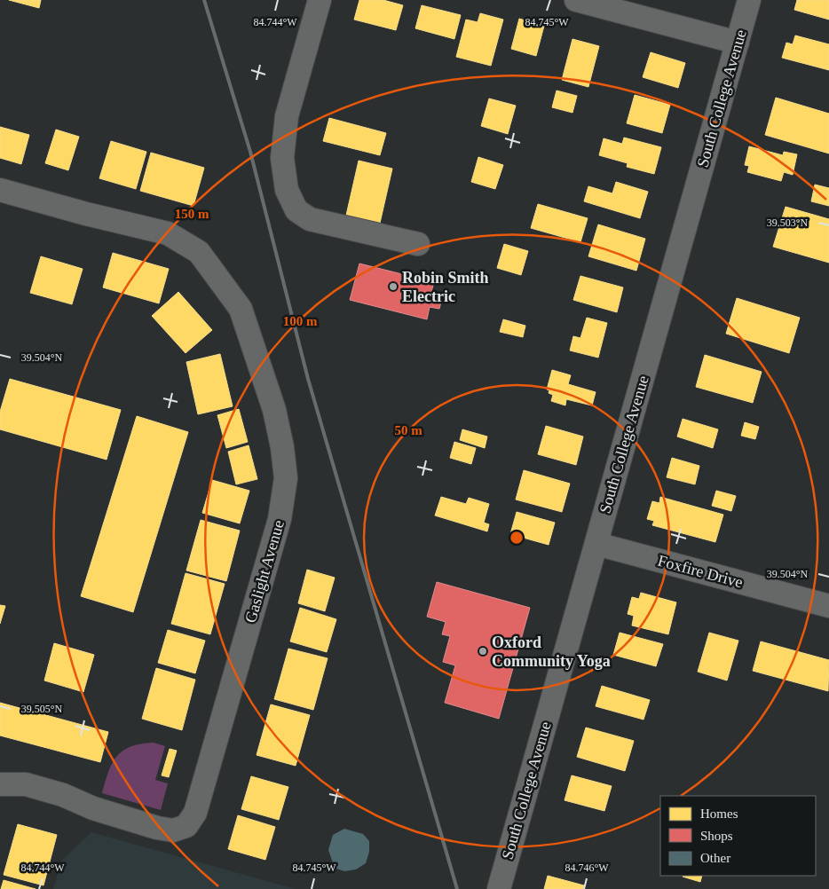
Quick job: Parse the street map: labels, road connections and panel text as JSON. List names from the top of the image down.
{
  "streets": {
    "street": ["South College Avenue", "Gaslight Avenue", "Foxfire Drive"]
  },
  "crossings": [
    ["South College Avenue", "Foxfire Drive"]
  ],
  "places": ["Robin Smith Electric", "Oxford Community Yoga"],
  "legend": ["Homes", "Shops", "Other"],
  "coordinates": [
    "84.744°W",
    "84.745°W",
    "39.503°N",
    "39.504°N",
    "39.505°N",
    "84.746°W"
  ],
  "rings": ["150 m", "100 m", "50 m"]
}
